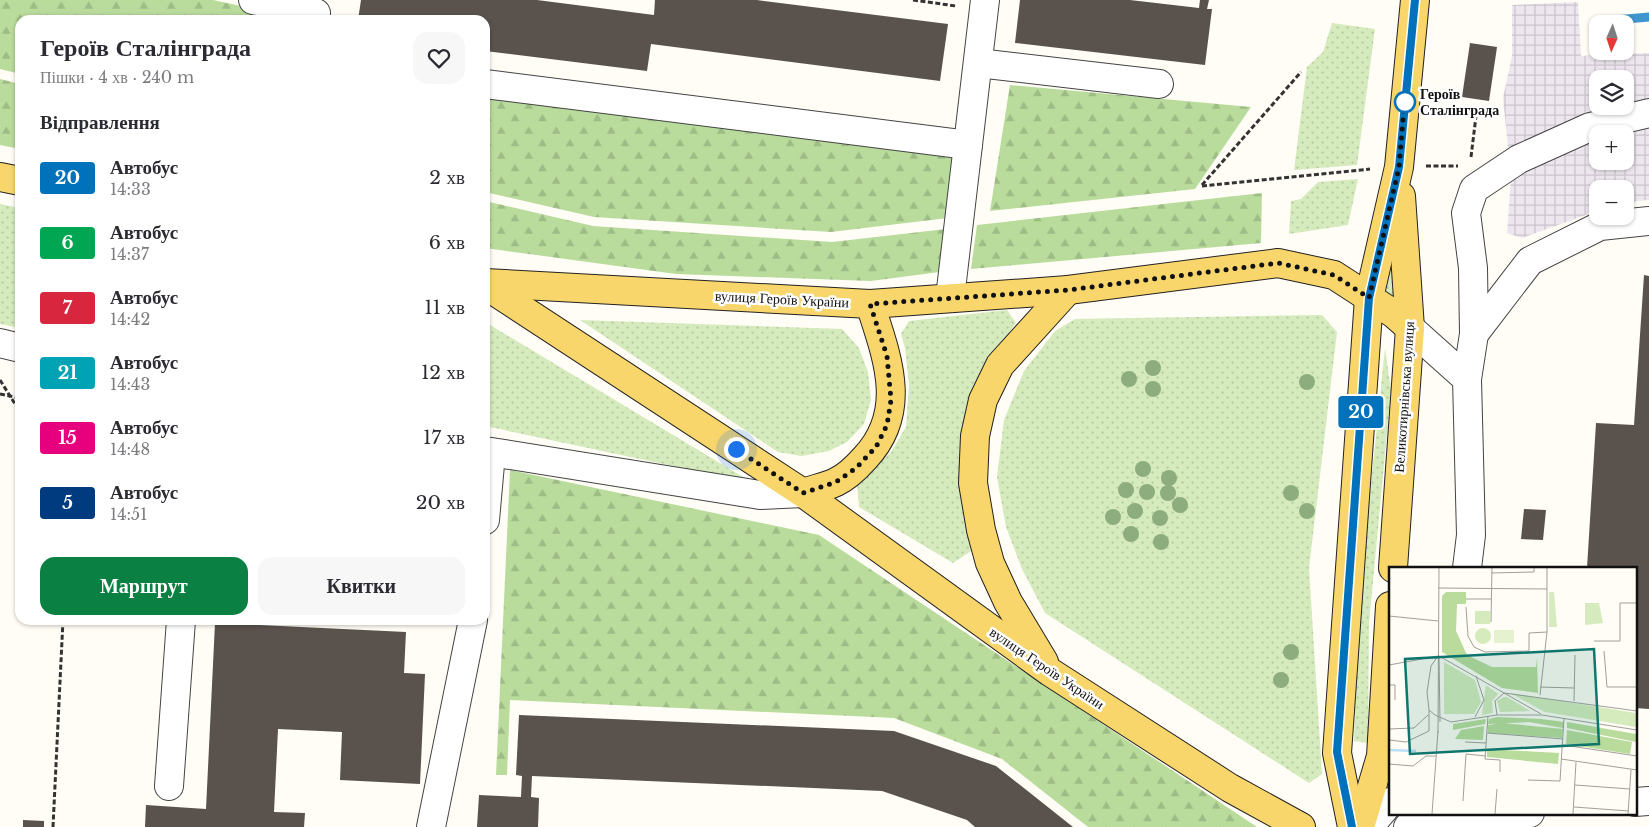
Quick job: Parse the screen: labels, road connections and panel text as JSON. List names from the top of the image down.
{
  "streets": {
    "main road": ["вулиця Героїв України", "Великотирнівська вулиця"]
  },
  "crossings": [
    ["вулиця Героїв України", "Великотирнівська вулиця"]
  ],
  "places": ["Героїв Сталінграда"],
  "lines": ["bus line 20"],
  "north": "bottom",
  "page": {
    "on_map": "20",
    "map_buttons": ["+", "−"],
    "heading": [
      ["Героїв Сталінграда", "Пішки · 4 хв · 240 m"],
      "Відправлення"
    ],
    "list": [
      {
        "mark": "20",
        "name": "Автобус",
        "note": "14:33",
        "value": "2 хв"
      },
      {
        "mark": "6",
        "name": "Автобус",
        "note": "14:37",
        "value": "6 хв"
      },
      {
        "mark": "7",
        "name": "Автобус",
        "note": "14:42",
        "value": "11 хв"
      },
      {
        "mark": "21",
        "name": "Автобус",
        "note": "14:43",
        "value": "12 хв"
      },
      {
        "mark": "15",
        "name": "Автобус",
        "note": "14:48",
        "value": "17 хв"
      },
      {
        "mark": "5",
        "name": "Автобус",
        "note": "14:51",
        "value": "20 хв"
      }
    ],
    "buttons": ["Маршрут", "Квитки"]
  }
}
